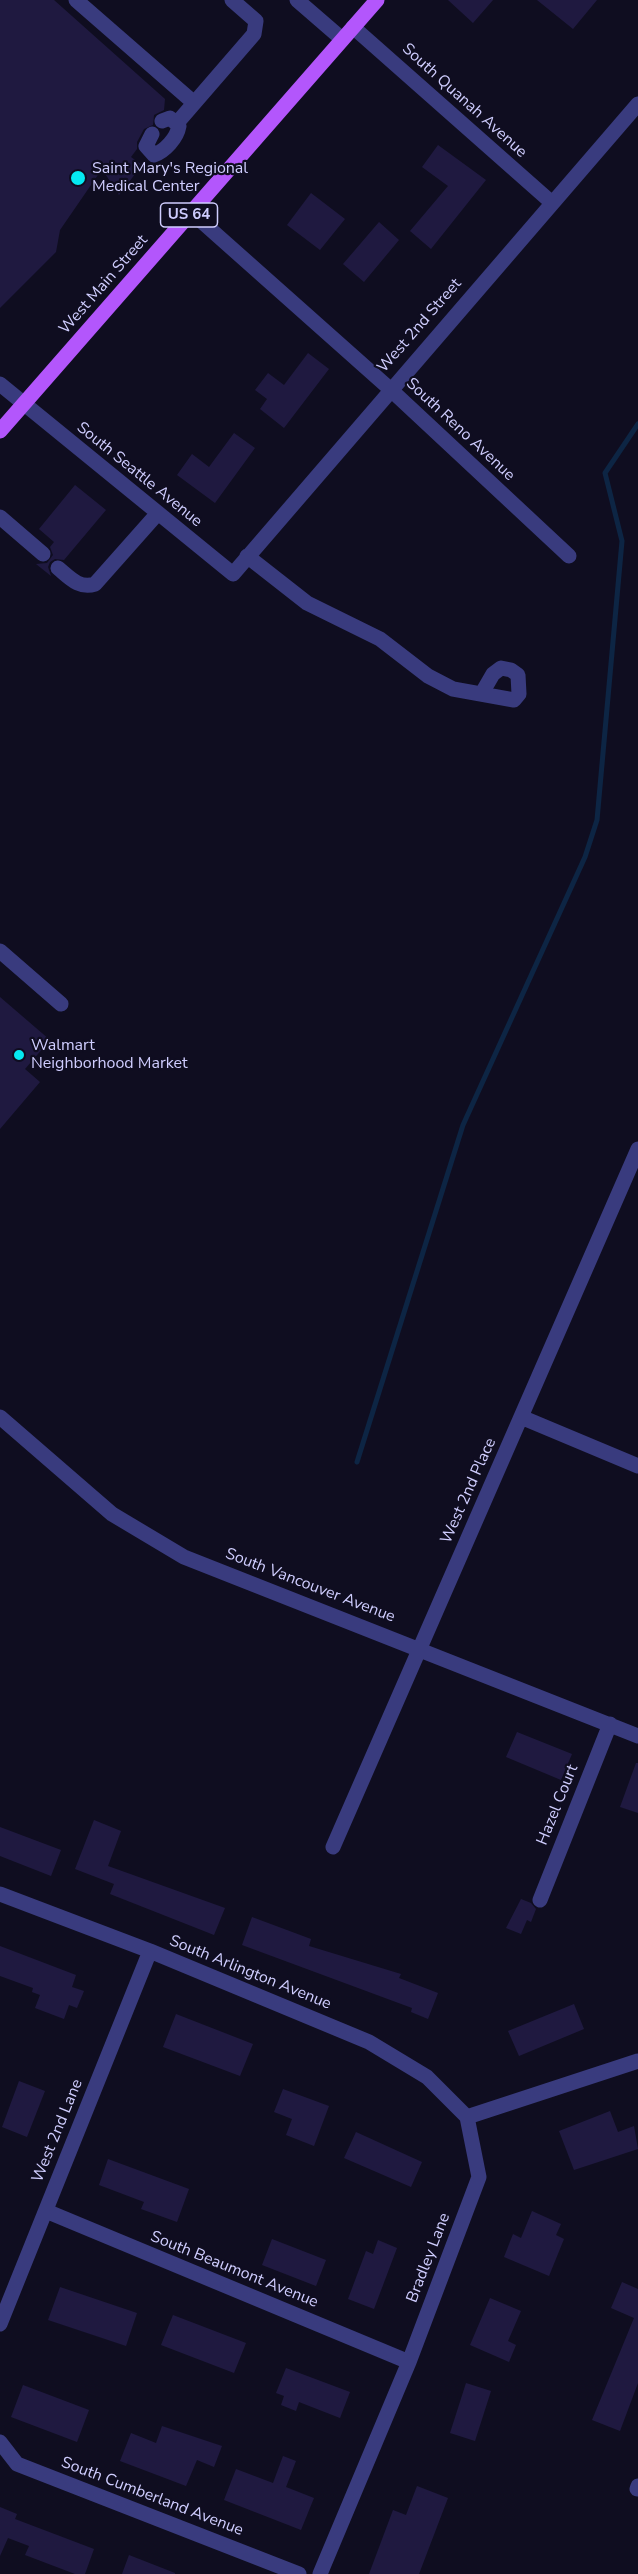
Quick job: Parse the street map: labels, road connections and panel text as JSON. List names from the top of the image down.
{
  "streets": {
    "main road": ["US 64", "West Main Street"],
    "street": [
      "South Quanah Avenue",
      "West 2nd Street",
      "South Reno Avenue",
      "South Seattle Avenue",
      "West 2nd Place",
      "South Vancouver Avenue",
      "Hazel Court",
      "South Arlington Avenue",
      "West 2nd Lane",
      "Bradley Lane",
      "South Beaumont Avenue",
      "South Cumberland Avenue"
    ]
  },
  "crossings": [
    ["South Quanah Avenue", "West Main Street"],
    ["South Quanah Avenue", "West 2nd Street"],
    ["West Main Street", "South Reno Avenue"],
    ["West Main Street", "South Seattle Avenue"],
    ["West 2nd Street", "South Reno Avenue"],
    ["West 2nd Street", "South Seattle Avenue"],
    ["West 2nd Place", "South Vancouver Avenue"],
    ["South Vancouver Avenue", "Hazel Court"],
    ["South Arlington Avenue", "West 2nd Lane"],
    ["South Arlington Avenue", "Bradley Lane"],
    ["West 2nd Lane", "South Beaumont Avenue"],
    ["Bradley Lane", "South Beaumont Avenue"]
  ],
  "places": ["Saint Mary's Regional Medical Center", "Walmart Neighborhood Market"]
}
